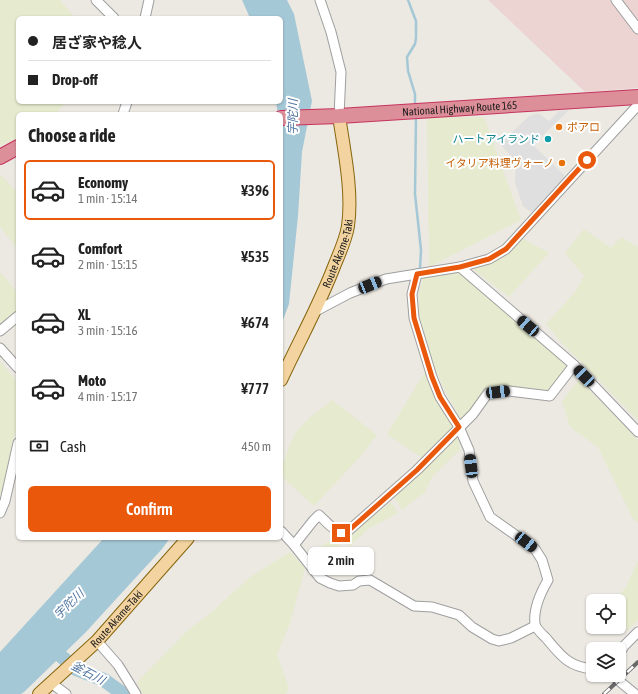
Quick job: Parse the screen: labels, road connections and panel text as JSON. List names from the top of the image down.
{
  "streets": {
    "highway": ["National Highway Route 165"],
    "main road": ["Route Akame-Taki"]
  },
  "crossings": [
    ["National Highway Route 165", "Route Akame-Taki"]
  ],
  "water": ["宇陀川", "釜石川"],
  "places": ["ポアロ", "ハートアイランド", "イタリア料理ヴォーノ"],
  "page": {
    "banner": ["居ざ家や稔人", "Drop-off"],
    "heading": "Choose a ride",
    "list": [
      {
        "name": "Economy",
        "note": "1 min · 15:14",
        "value": "¥396"
      },
      {
        "name": "Comfort",
        "note": "2 min · 15:15",
        "value": "¥535"
      },
      {
        "name": "XL",
        "note": "3 min · 15:16",
        "value": "¥674"
      },
      {
        "name": "Moto",
        "note": "4 min · 15:17",
        "value": "¥777"
      }
    ],
    "pay": ["Cash", "450 m"],
    "buttons": "Confirm",
    "bubble": "2 min"
  }
}
